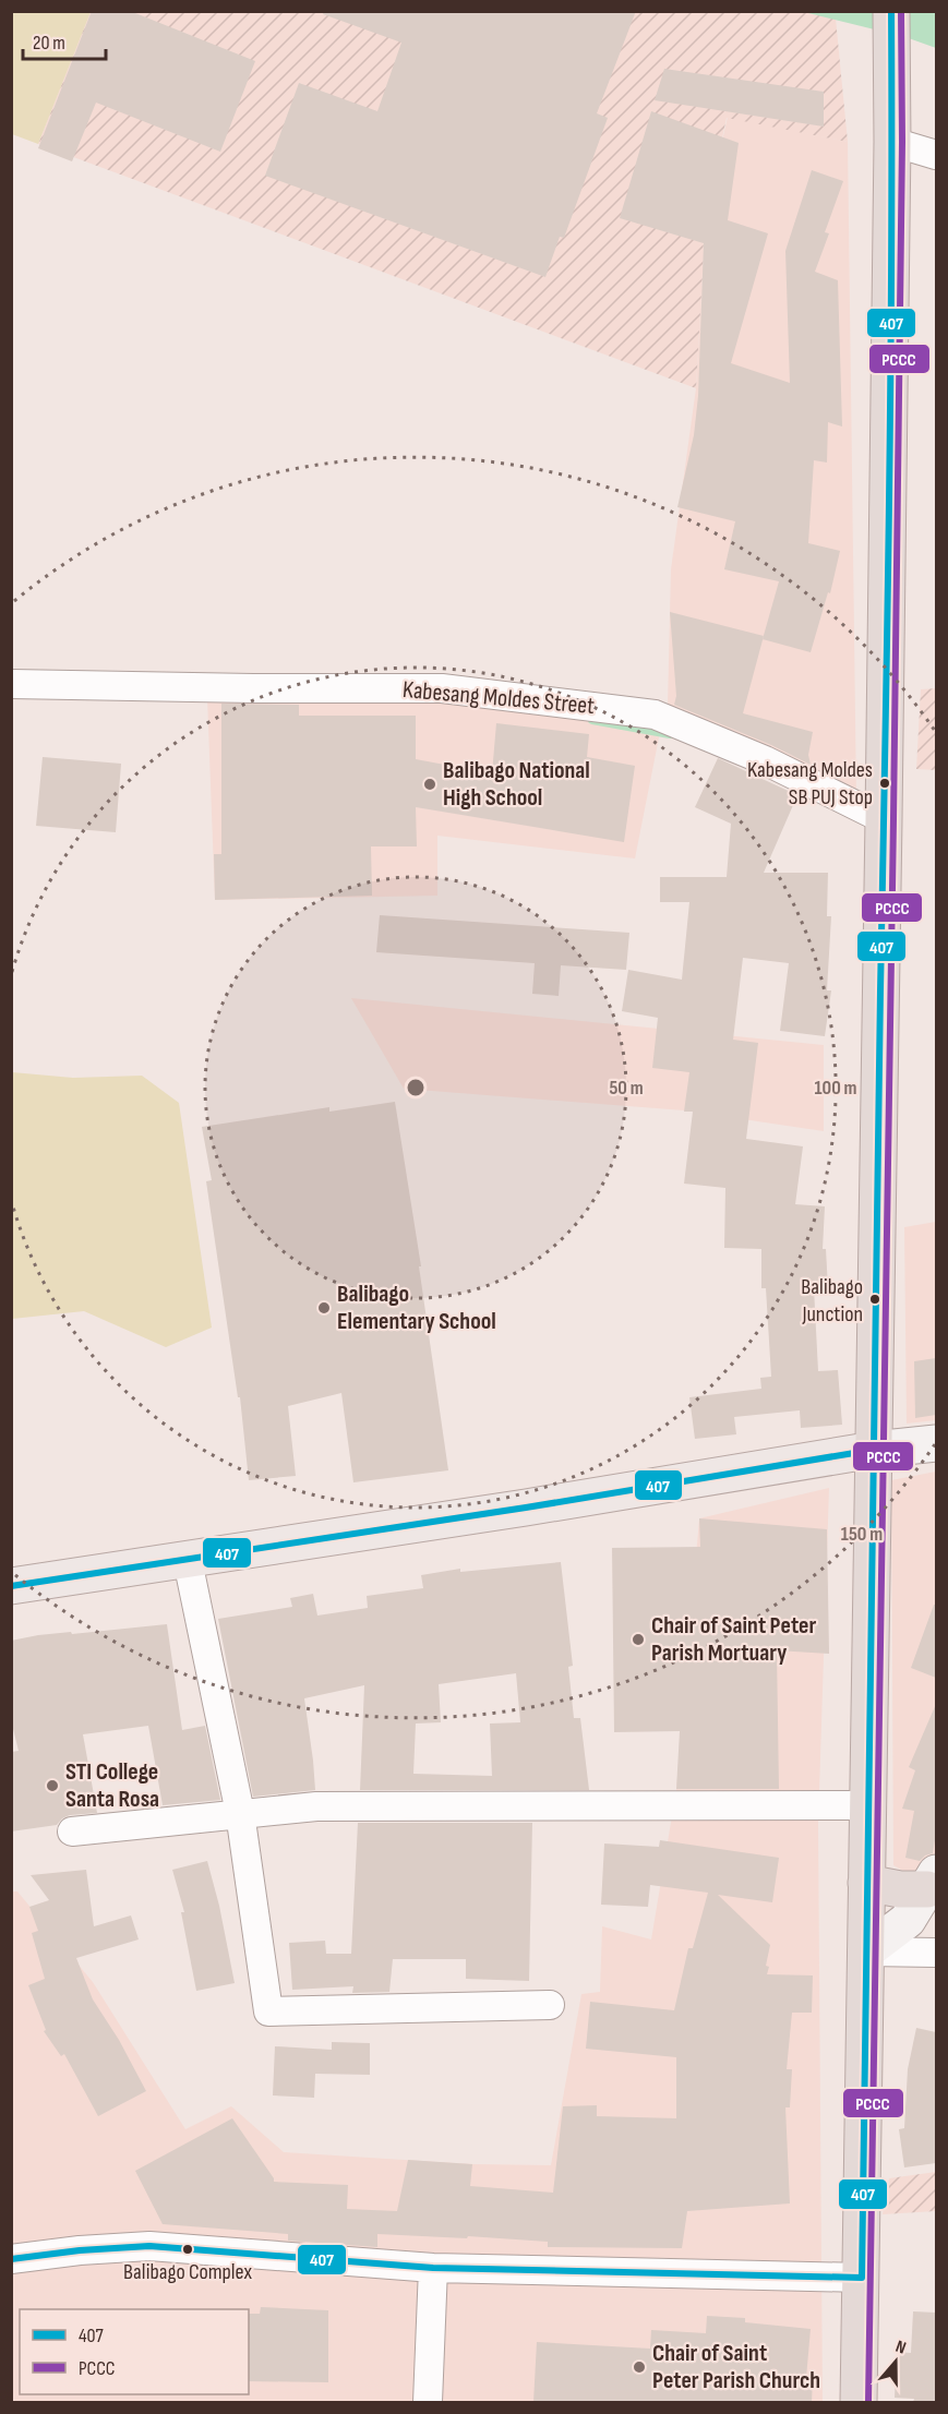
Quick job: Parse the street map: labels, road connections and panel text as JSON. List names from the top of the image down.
{
  "streets": {
    "street": ["Kabesang Moldes Street"]
  },
  "places": [
    "Kabesang Moldes SB PUJ Stop",
    "Balibago National High School",
    "Balibago Junction",
    "Balibago Elementary School",
    "Chair of Saint Peter Parish Mortuary",
    "STI College Santa Rosa",
    "Balibago Complex",
    "Chair of Saint Peter Parish Church"
  ],
  "lines": ["transit line 407", "transit line PCCC"],
  "legend": ["407", "PCCC"],
  "scale_bar": "20 m",
  "north": "top",
  "rings": ["50 m", "100 m", "150 m"]
}
